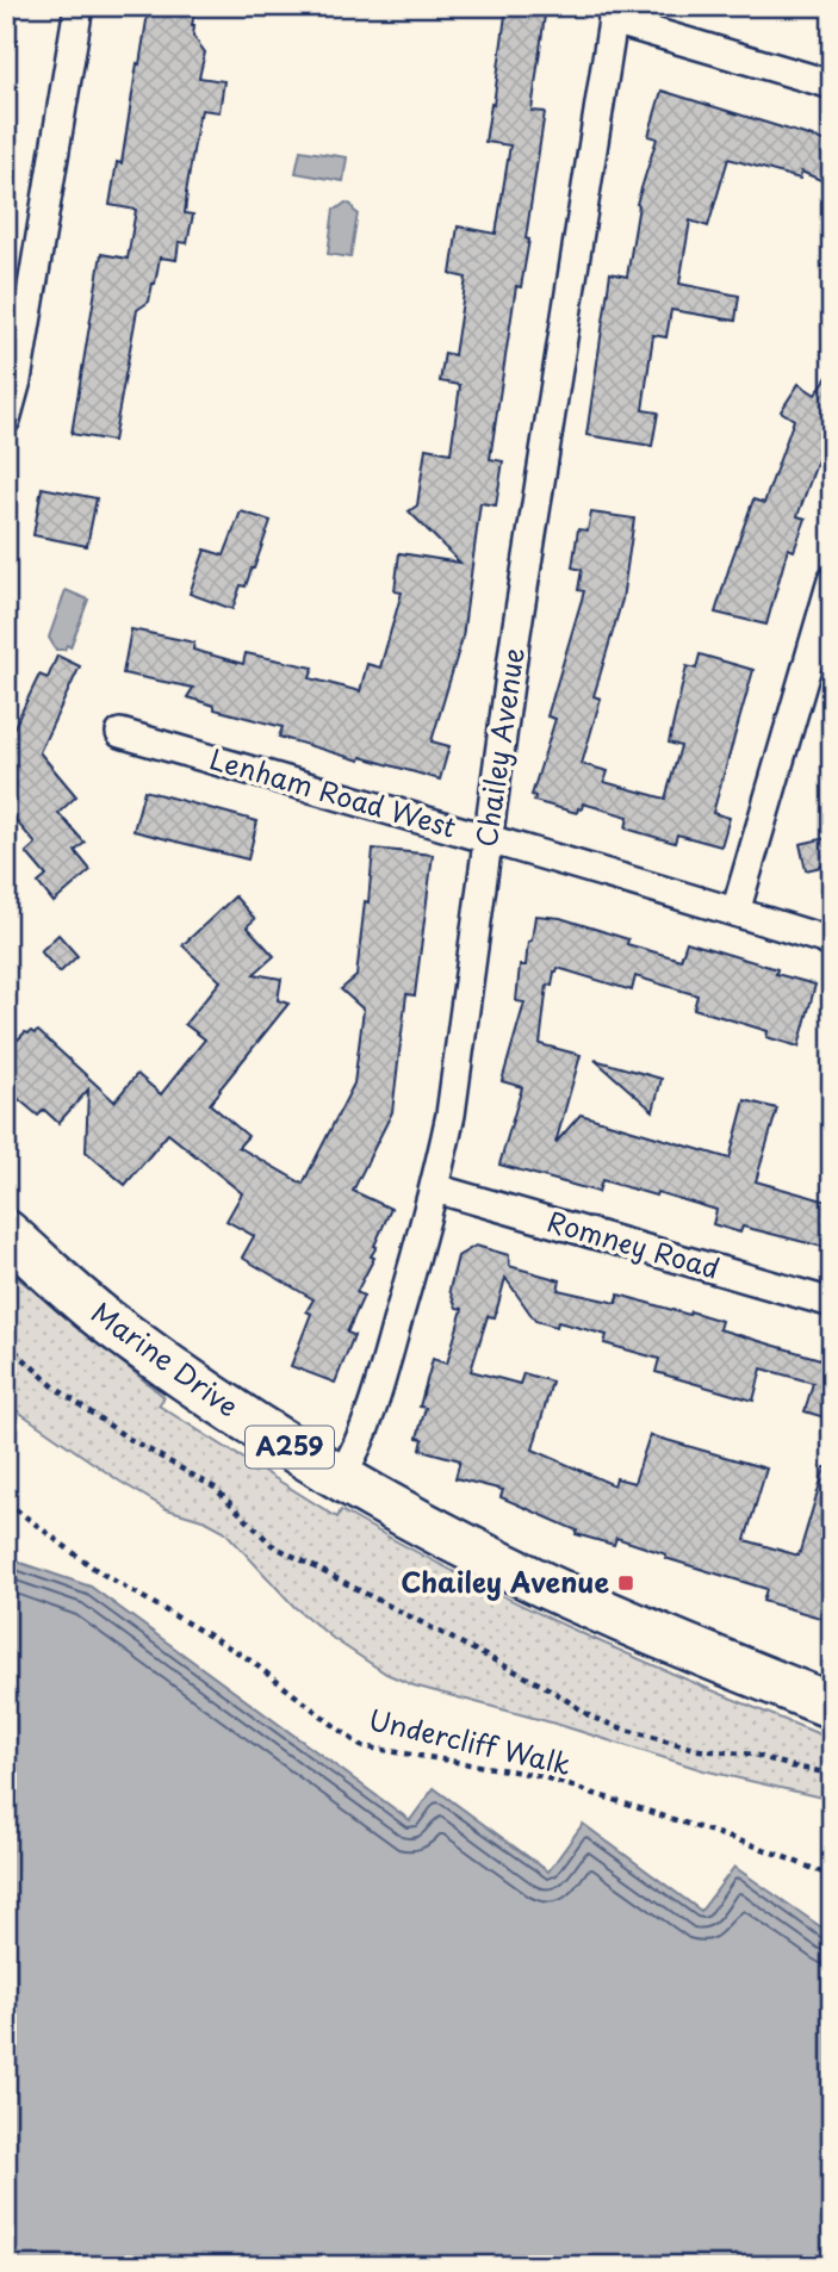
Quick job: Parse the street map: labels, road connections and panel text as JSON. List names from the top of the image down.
{
  "streets": {
    "main road": ["Marine Drive", "A259"],
    "street": ["Chailey Avenue", "Lenham Road West", "Romney Road"],
    "path": ["Undercliff Walk"]
  },
  "crossings": [
    ["Chailey Avenue", "Lenham Road West"],
    ["Chailey Avenue", "Romney Road"],
    ["Chailey Avenue", "Marine Drive"]
  ],
  "places": {
    "transit": ["Chailey Avenue"]
  }
}
